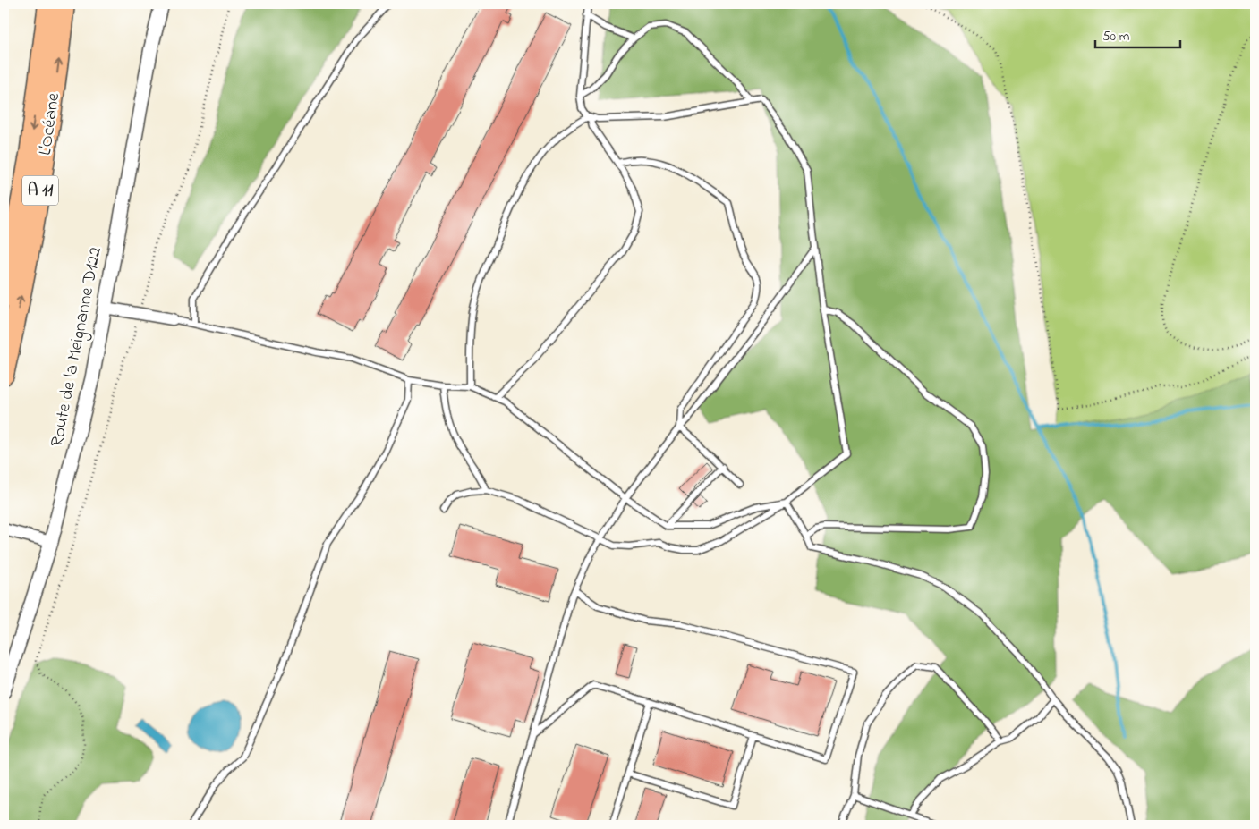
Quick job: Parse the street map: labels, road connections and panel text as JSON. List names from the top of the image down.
{
  "streets": {
    "highway": ["L’Océane", "A 11"],
    "street": ["Route de la Meignanne D122"]
  },
  "scale_bar": "50 m"
}
